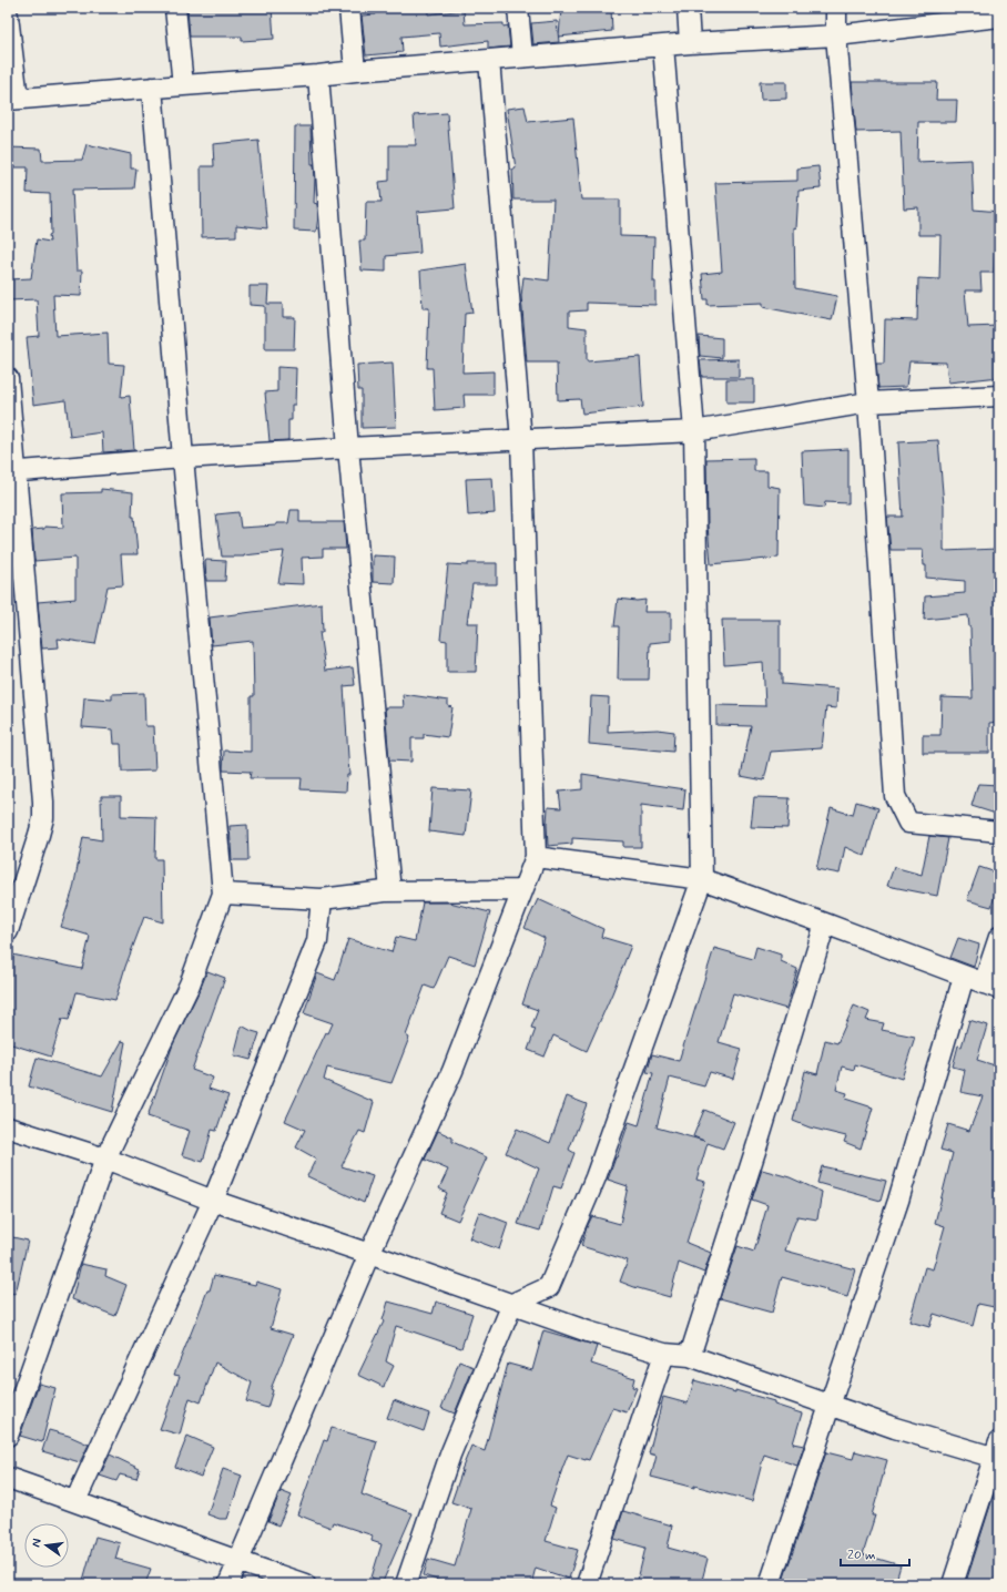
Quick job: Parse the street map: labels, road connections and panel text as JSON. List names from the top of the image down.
{
  "scale_bar": "20 m",
  "north": "left"
}
